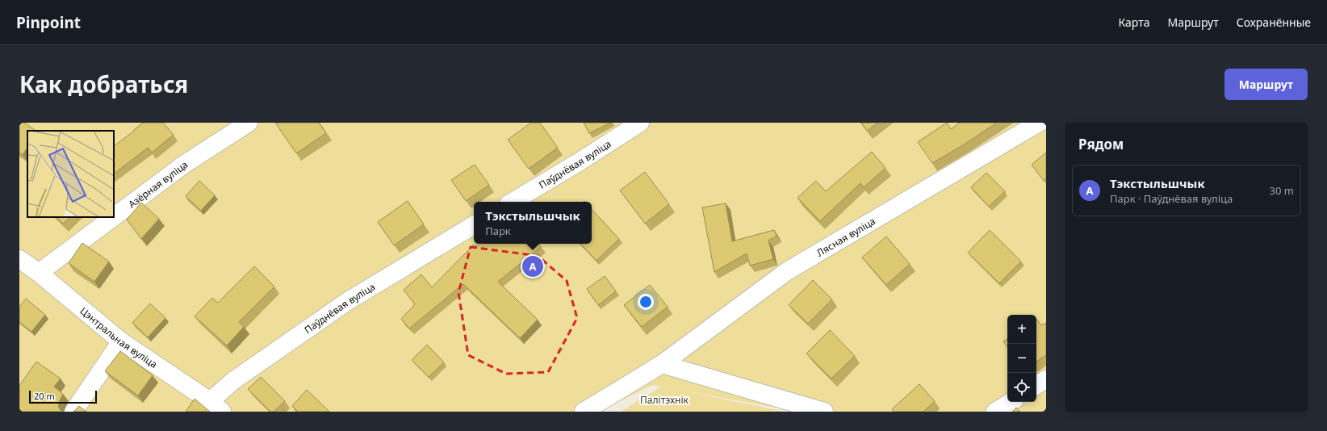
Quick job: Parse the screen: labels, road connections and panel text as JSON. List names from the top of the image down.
{
  "streets": {
    "street": [
      "Паўднёвая вуліца",
      "Азёрная вуліца",
      "Лясная вуліца",
      "Цэнтральная вуліца"
    ]
  },
  "crossings": [
    ["Паўднёвая вуліца", "Цэнтральная вуліца"],
    ["Азёрная вуліца", "Цэнтральная вуліца"]
  ],
  "parks": ["Палітэхнік"],
  "scale_bar": "20 m",
  "page": {
    "header": "Pinpoint",
    "nav": ["Карта", "Маршрут", "Сохранённые"],
    "title": "Как добраться",
    "buttons": "Маршрут",
    "heading": "Рядом",
    "list": [
      {
        "mark": "A",
        "name": "Тэкстыльшчык",
        "note": "Парк · Паўднёвая вуліца",
        "value": "30 m"
      }
    ],
    "popup": ["Тэкстыльшчык", "Парк"],
    "pins": "A",
    "map_buttons": ["+", "−"],
    "scale": "20 m"
  }
}
